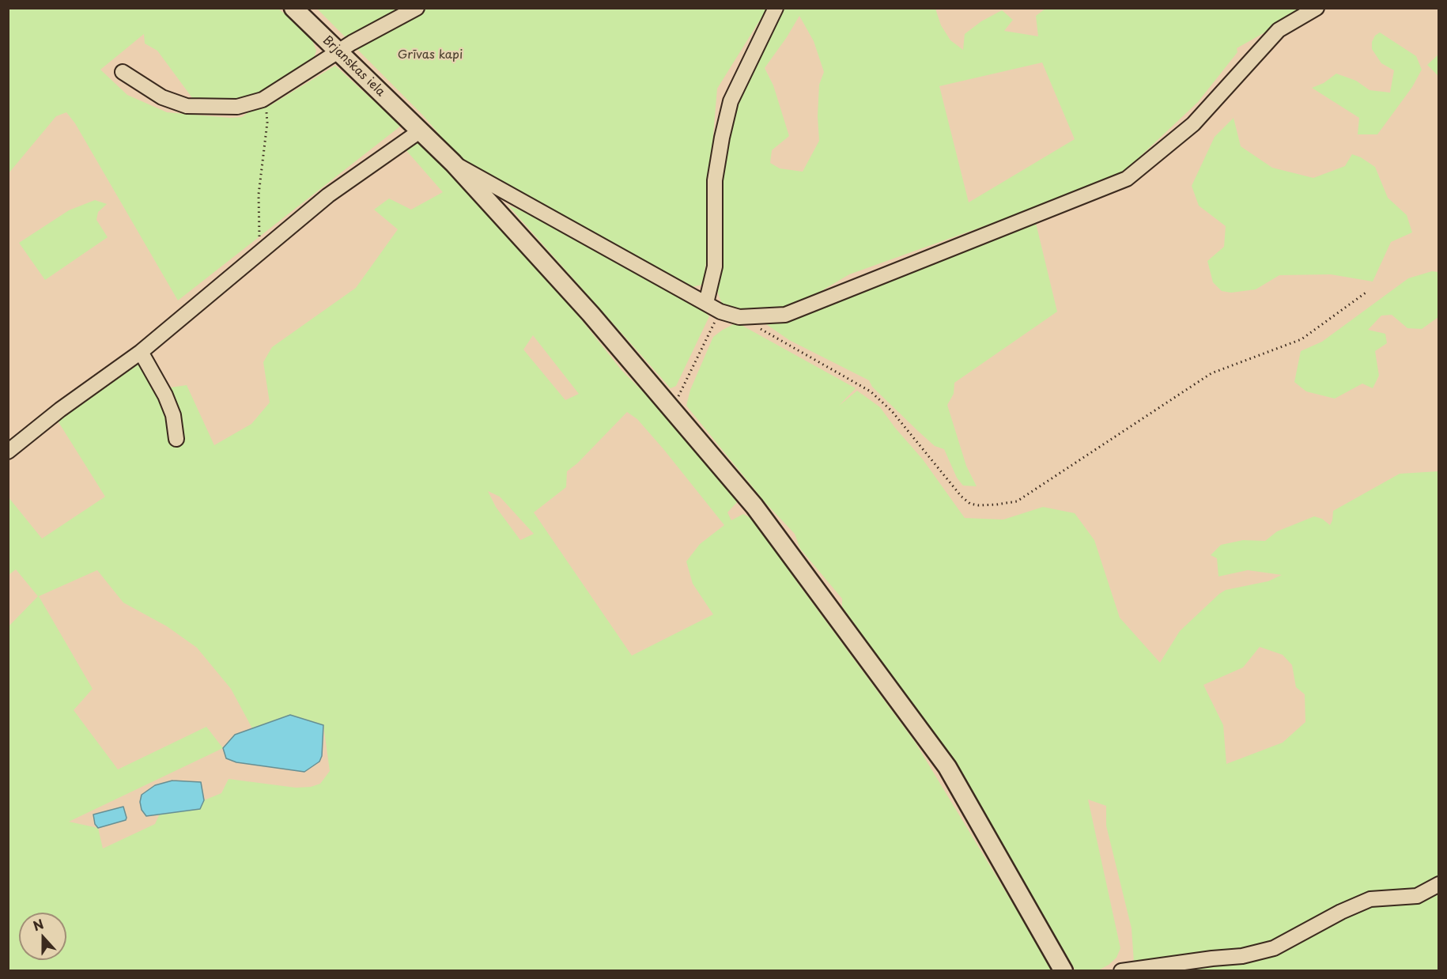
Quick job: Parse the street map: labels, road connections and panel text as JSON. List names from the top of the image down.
{
  "streets": {
    "main road": ["Brjanskas iela"]
  },
  "parks": ["Grīvas kapi"],
  "north": "top"
}
